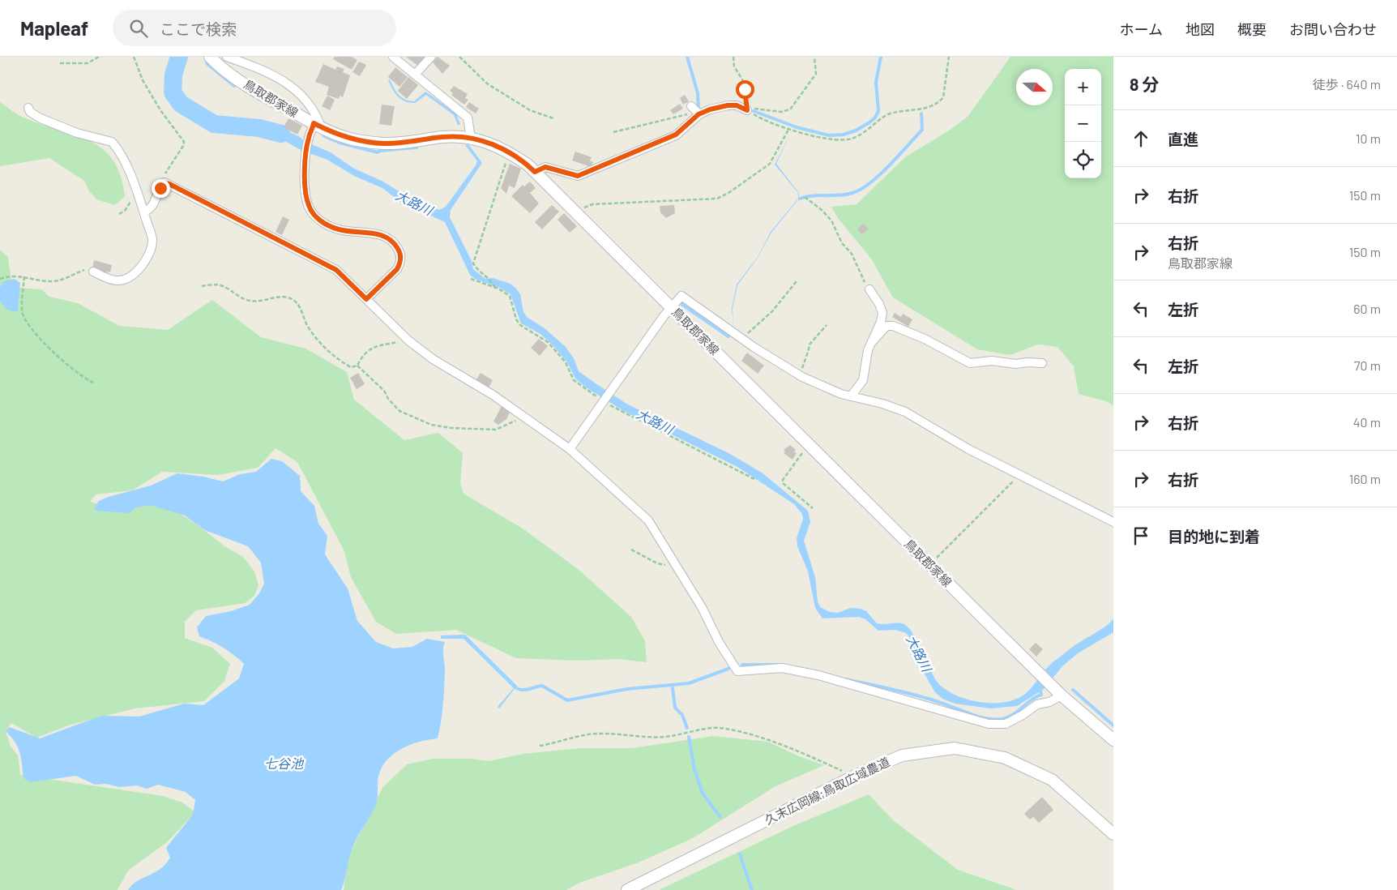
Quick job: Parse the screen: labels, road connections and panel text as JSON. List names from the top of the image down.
{
  "streets": {
    "main road": ["鳥取郡家線", "久末広岡線;鳥取広域農道"]
  },
  "water": ["大路川", "七谷池"],
  "north": "right",
  "page": {
    "header": "Mapleaf",
    "search": "ここで検索",
    "nav": [
      "ホーム",
      "地図",
      "概要",
      "お問い合わせ"
    ],
    "heading": ["8 分", "徒歩 · 640 m"],
    "map_buttons": ["+", "−"],
    "list": [
      ["直進", "10 m"],
      ["右折", "150 m"],
      ["右折", "鳥取郡家線", "150 m"],
      ["左折", "60 m"],
      ["左折", "70 m"],
      ["右折", "40 m"],
      ["右折", "160 m"],
      "目的地に到着"
    ]
  }
}
